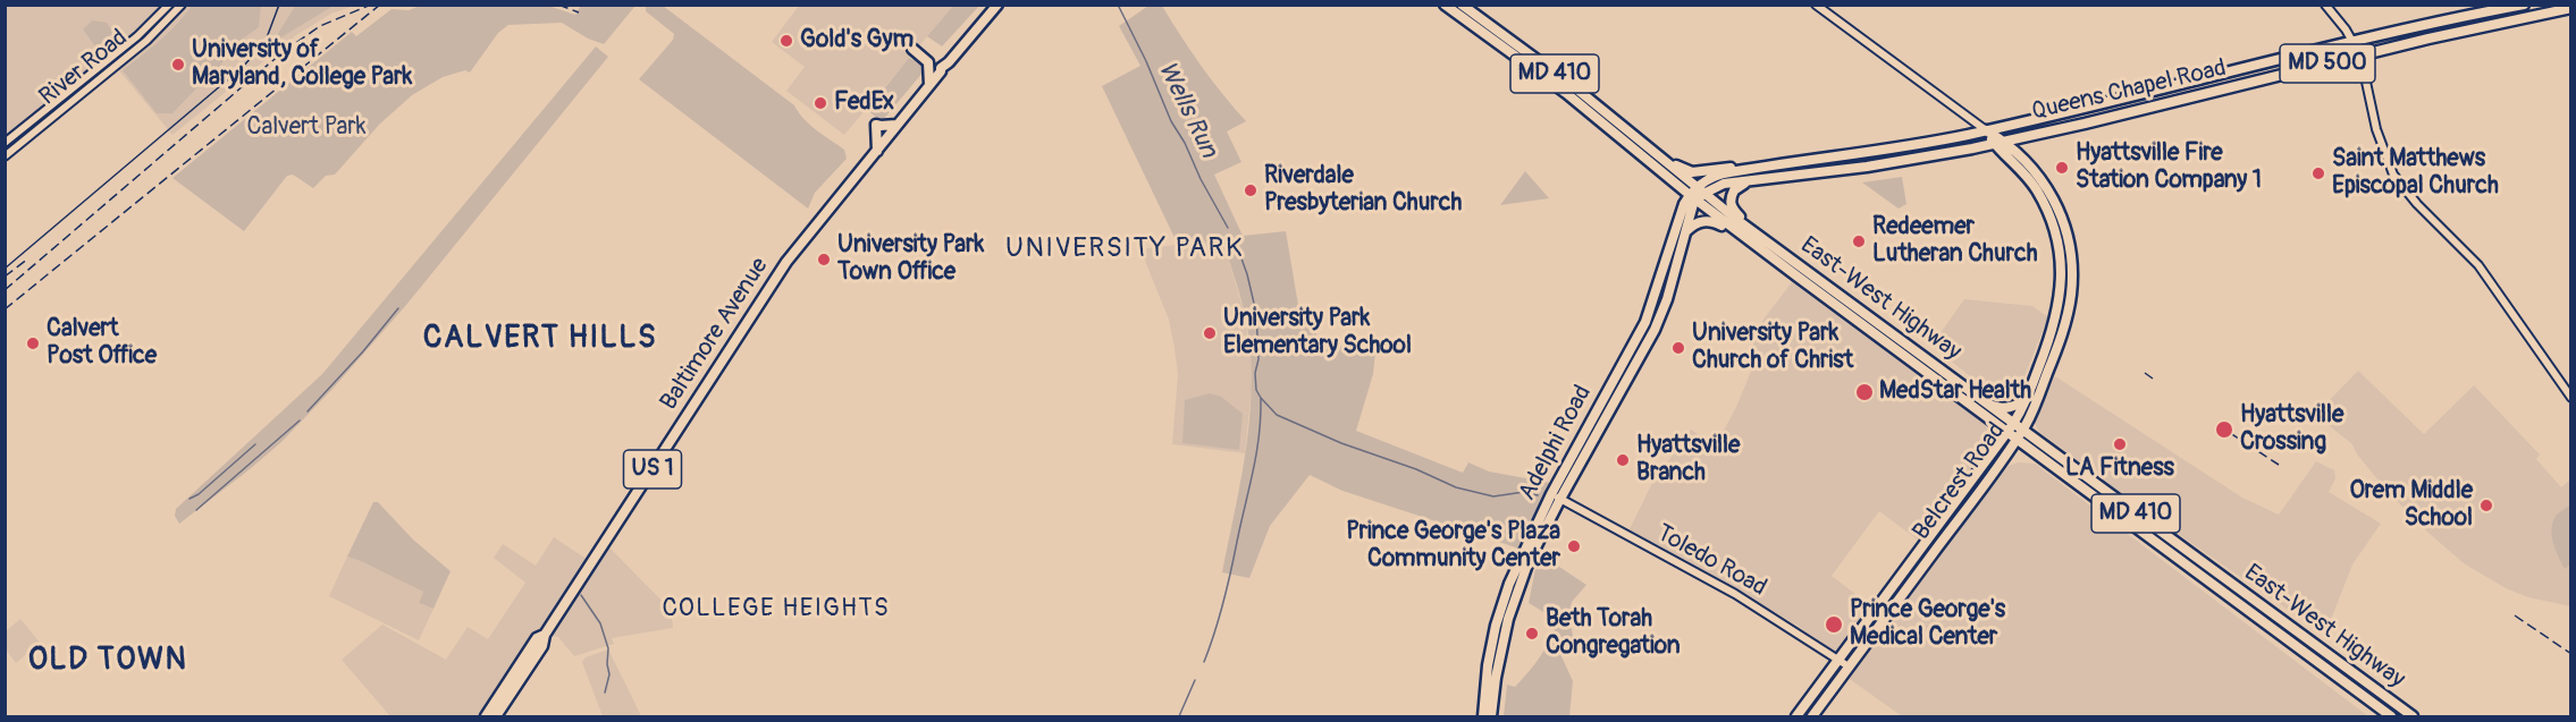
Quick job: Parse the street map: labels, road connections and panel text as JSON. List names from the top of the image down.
{
  "streets": {
    "main road": [
      "MD 500",
      "MD 410",
      "Queens Chapel Road",
      "East-West Highway",
      "Baltimore Avenue",
      "Adelphi Road",
      "US 1",
      "Belcrest Road"
    ],
    "street": ["River Road", "Toledo Road"]
  },
  "crossings": [
    ["Queens Chapel Road", "East-West Highway"],
    ["Queens Chapel Road", "Adelphi Road"],
    ["Queens Chapel Road", "Belcrest Road"],
    ["East-West Highway", "Adelphi Road"],
    ["East-West Highway", "Belcrest Road"],
    ["Adelphi Road", "Toledo Road"],
    ["Belcrest Road", "Toledo Road"]
  ],
  "districts": [
    "UNIVERSITY PARK",
    "CALVERT HILLS",
    "COLLEGE HEIGHTS",
    "OLD TOWN"
  ],
  "water": ["Wells Run"],
  "parks": ["Calvert Park"],
  "places": [
    "Gold's Gym",
    "University of Maryland, College Park",
    "FedEx",
    "Hyattsville Fire Station Company 1",
    "Saint Matthews Episcopal Church",
    "Riverdale Presbyterian Church",
    "Redeemer Lutheran Church",
    "University Park Town Office",
    "University Park Elementary School",
    "Calvert Post Office",
    "University Park Church of Christ",
    "MedStar Health",
    "Hyattsville Crossing",
    "LA Fitness",
    "Hyattsville Branch",
    "Orem Middle School",
    "Prince George's Plaza Community Center",
    "Prince George's Medical Center",
    "Beth Torah Congregation"
  ]
}
